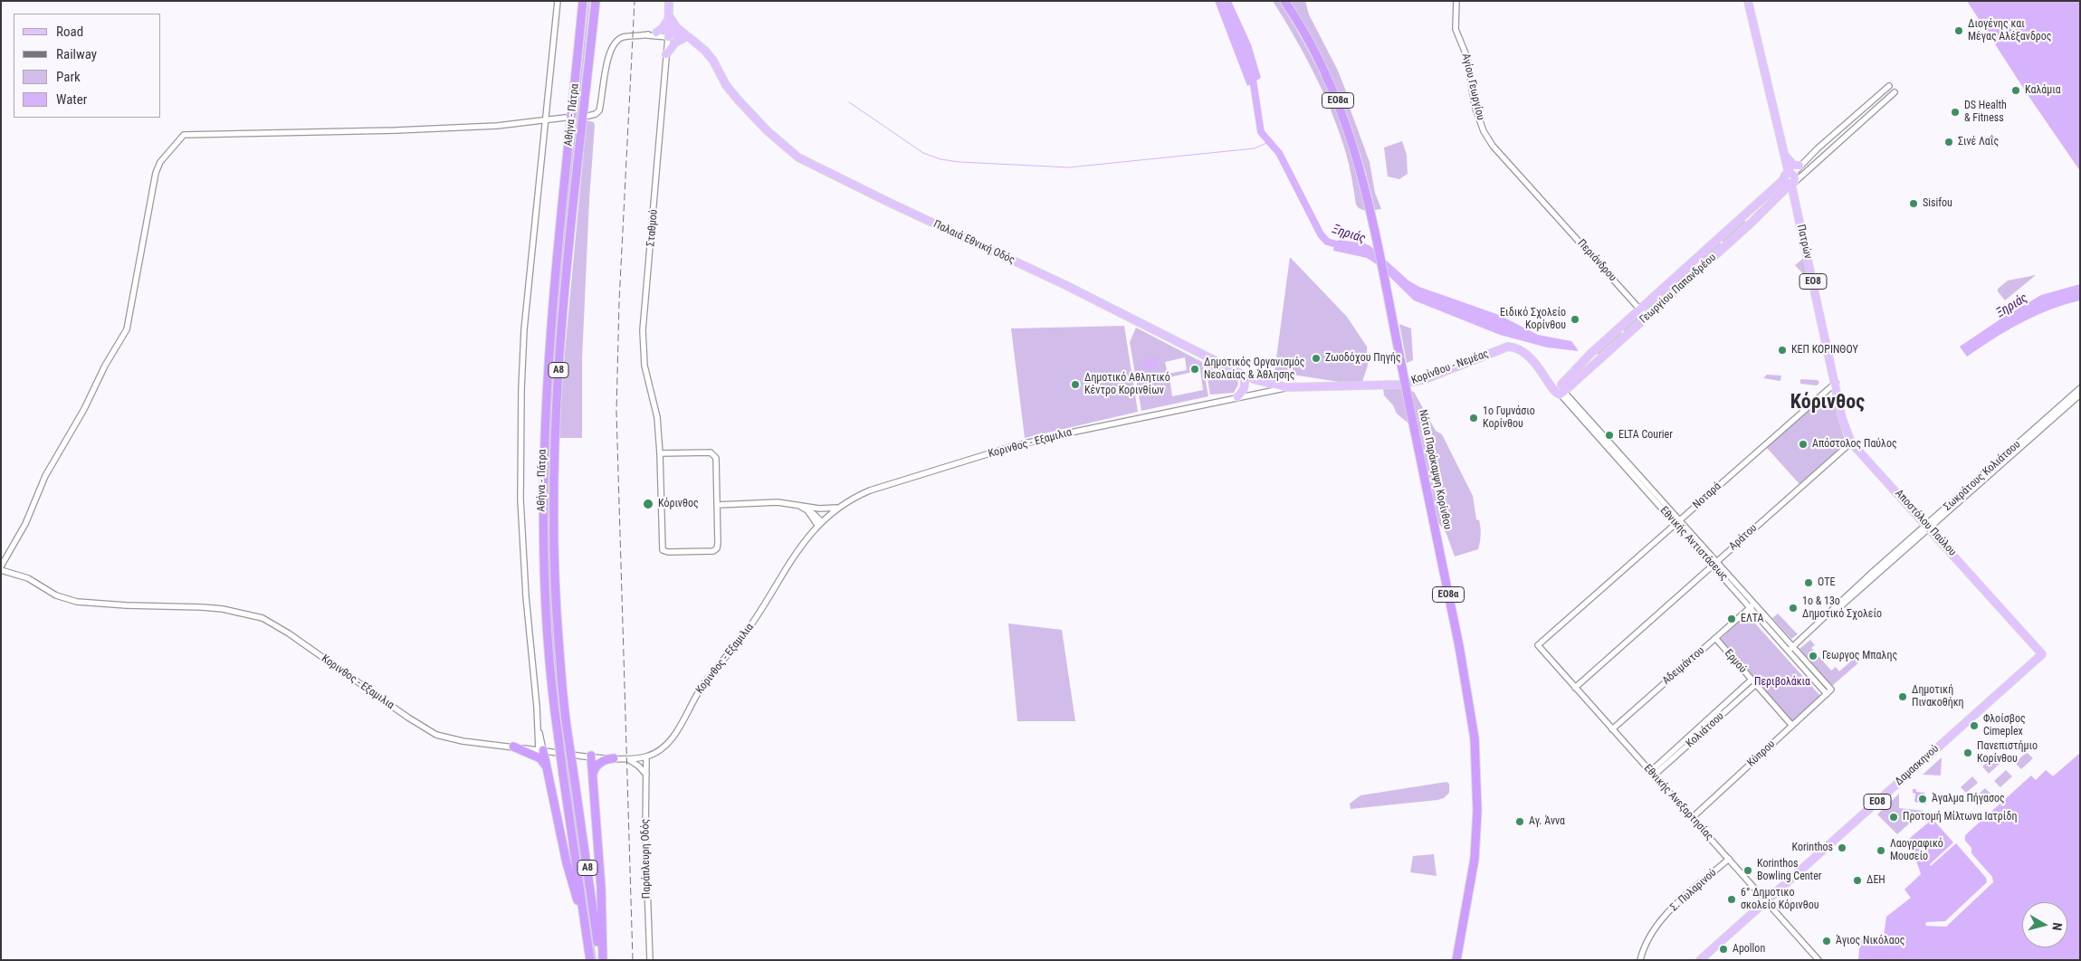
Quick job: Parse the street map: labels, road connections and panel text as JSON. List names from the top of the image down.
{
  "streets": {
    "highway": [
      "ΕΟ8α",
      "Αθήνα - Πάτρα",
      "Α8",
      "Νότια Παράκαμψη Κορίνθου"
    ],
    "main road": [
      "Σταθμού",
      "Πατρών",
      "Παλαιά Εθνική Οδός",
      "ΕΟ8",
      "Γεωργίου Παπανδρέου",
      "Κορίνθου - Νεμέας",
      "Αποστόλου Παύλου",
      "Δαμασκηνού"
    ],
    "street": [
      "Αγίου Γεωργίου",
      "Περιάνδρου",
      "Κορινθος - Εξαμιλια",
      "Σωκράτους Κολιάτσου",
      "Νοταρά",
      "Αράτου",
      "Εθνικής Αντιστάσεως",
      "Ερμού",
      "Αδειμάντου",
      "Κολιάτσου",
      "Κύπρου",
      "Εθνικής Ανεξαρτησίας",
      "Παράπλευρη Οδός",
      "Σ. Πυλαρινού"
    ]
  },
  "crossings": [
    ["Αγίου Γεωργίου", "Περιάνδρου"],
    ["Σταθμού", "Παλαιά Εθνική Οδός"],
    ["Πατρών", "ΕΟ8"],
    ["Πατρών", "Γεωργίου Παπανδρέου"],
    ["Πατρών", "Νοταρά"],
    ["Πατρών", "Αποστόλου Παύλου"],
    ["Παλαιά Εθνική Οδός", "Κορίνθου - Νεμέας"],
    ["Παλαιά Εθνική Οδός", "Κορινθος - Εξαμιλια"],
    ["Περιάνδρου", "Γεωργίου Παπανδρέου"],
    ["ΕΟ8", "Γεωργίου Παπανδρέου"],
    ["Γεωργίου Παπανδρέου", "Κορίνθου - Νεμέας"],
    ["Γεωργίου Παπανδρέου", "Εθνικής Αντιστάσεως"],
    ["Κορίνθου - Νεμέας", "Κορινθος - Εξαμιλια"],
    ["Κορίνθου - Νεμέας", "Εθνικής Αντιστάσεως"],
    ["Κορινθος - Εξαμιλια", "Παράπλευρη Οδός"],
    ["Σωκράτους Κολιάτσου", "Αποστόλου Παύλου"],
    ["Σωκράτους Κολιάτσου", "Εθνικής Αντιστάσεως"],
    ["Νοταρά", "Αποστόλου Παύλου"],
    ["Νοταρά", "Εθνικής Αντιστάσεως"],
    ["Νοταρά", "Εθνικής Ανεξαρτησίας"],
    ["Αποστόλου Παύλου", "Αράτου"],
    ["Αποστόλου Παύλου", "Δαμασκηνού"],
    ["Αράτου", "Εθνικής Αντιστάσεως"],
    ["Αράτου", "Εθνικής Ανεξαρτησίας"],
    ["Εθνικής Αντιστάσεως", "Αδειμάντου"],
    ["Εθνικής Αντιστάσεως", "Κύπρου"],
    ["Ερμού", "Αδειμάντου"],
    ["Ερμού", "Κολιάτσου"],
    ["Ερμού", "Κύπρου"],
    ["Αδειμάντου", "Εθνικής Ανεξαρτησίας"],
    ["Κολιάτσου", "Εθνικής Ανεξαρτησίας"],
    ["Κύπρου", "Εθνικής Ανεξαρτησίας"],
    ["Δαμασκηνού", "Εθνικής Ανεξαρτησίας"],
    ["Εθνικής Ανεξαρτησίας", "Σ. Πυλαρινού"]
  ],
  "districts": ["Κόρινθος"],
  "water": ["Ξηριάς"],
  "parks": ["Περιβολάκια"],
  "places": [
    "Διογένης και Μέγας Αλέξανδρος",
    "Καλάμια",
    "DS Health & Fitness",
    "Σινέ Λαΐς",
    "Sisifou",
    "Ειδικό Σχολείο Κορίνθου",
    "ΚΕΠ ΚΟΡΙΝΘΟΥ",
    "Ζωοδόχου Πηγής",
    "Δημοτικός Οργανισμός Νεολαίας & Άθλησης",
    "Δημοτικό Αθλητικό Κέντρο Κορινθίων",
    "1ο Γυμνάσιο Κορίνθου",
    "ELTA Courier",
    "Απόστολος Παύλος",
    "Κόρινθος",
    "ΟΤΕ",
    "1ο & 13ο Δημοτικό Σχολείο",
    "ΕΛΤΑ",
    "Γεωργος Μπαλης",
    "Δημοτική Πινακοθήκη",
    "Φλοίσβος Cimeplex",
    "Πανεπιστήμιο Κορίνθου",
    "Άγαλμα Πήγασος",
    "Προτομή Μίλτωνα Ιατρίδη",
    "Αγ. Άννα",
    "Korinthos",
    "Λαογραφικό Μουσείο",
    "Korinthos Bowling Center",
    "ΔΕΗ",
    "6° Δημοτικο σκολείο Κόρινθου",
    "Άγιος Νικόλαος",
    "Apollon"
  ],
  "legend": [
    "Road",
    "Railway",
    "Park",
    "Water"
  ],
  "north": "right"
}
